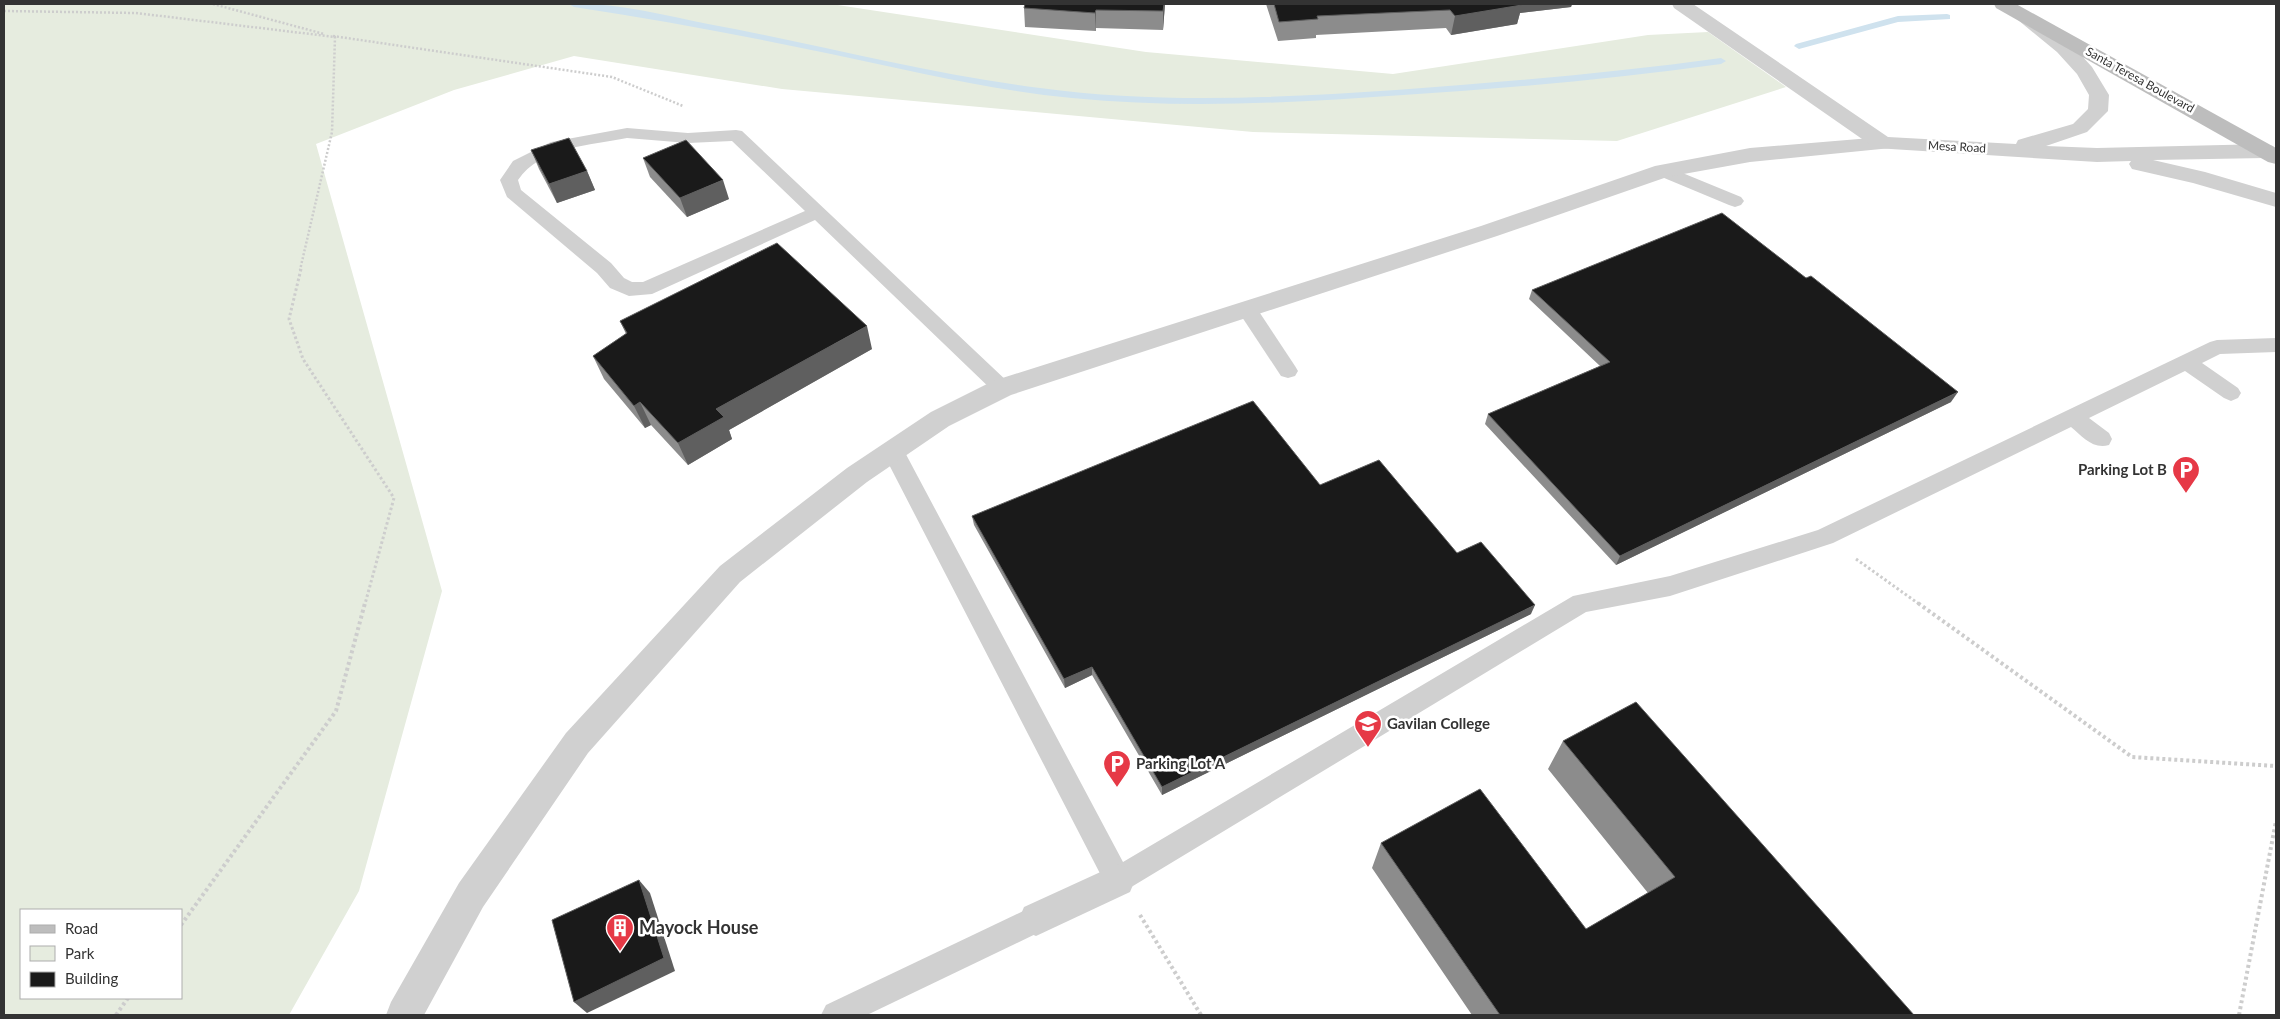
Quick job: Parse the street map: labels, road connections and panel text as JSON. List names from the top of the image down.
{
  "streets": {
    "main road": ["Santa Teresa Boulevard"],
    "street": ["Mesa Road"]
  },
  "crossings": [
    ["Santa Teresa Boulevard", "Mesa Road"]
  ],
  "places": {
    "parking": ["Parking Lot B", "Parking Lot A"],
    "school or university": ["Gavilan College"],
    "building": ["Mayock House"]
  },
  "legend": ["Road", "Park", "Building"]
}
